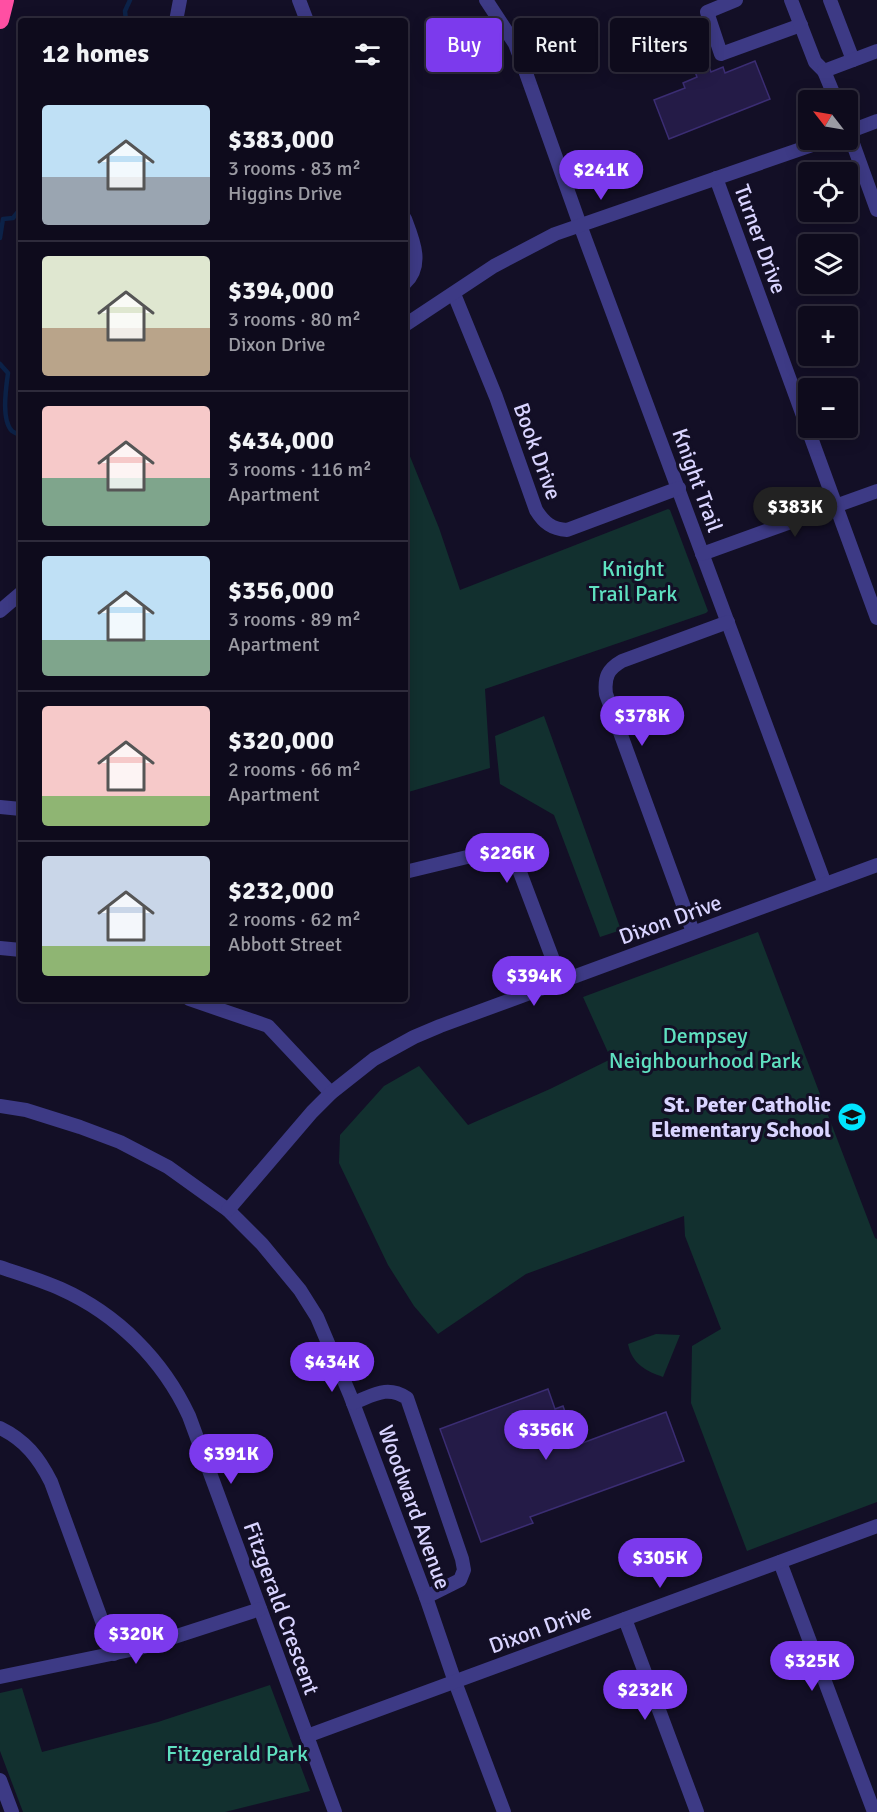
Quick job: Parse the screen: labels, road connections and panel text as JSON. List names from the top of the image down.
{
  "streets": {
    "street": [
      "Turner Drive",
      "Book Drive",
      "Knight Trail",
      "Dixon Drive",
      "Woodward Avenue",
      "Fitzgerald Crescent"
    ]
  },
  "crossings": [
    ["Book Drive", "Knight Trail"],
    ["Knight Trail", "Dixon Drive"],
    ["Dixon Drive", "Woodward Avenue"],
    ["Dixon Drive", "Fitzgerald Crescent"]
  ],
  "parks": ["Knight Trail Park", "Dempsey Neighbourhood Park", "Fitzgerald Park"],
  "places": {
    "school or university": ["St. Peter Catholic Elementary School"]
  },
  "north": "top left",
  "page": {
    "chip": ["Buy", "Rent", "Filters"],
    "heading": "12 homes",
    "map_buttons": ["+", "−"],
    "list": [
      {
        "name": "$383,000",
        "note": "3 rooms · 83 m² · Higgins Drive"
      },
      {
        "name": "$394,000",
        "note": "3 rooms · 80 m² · Dixon Drive"
      },
      {
        "name": "$434,000",
        "note": "3 rooms · 116 m² · Apartment"
      },
      {
        "name": "$356,000",
        "note": "3 rooms · 89 m² · Apartment"
      },
      {
        "name": "$320,000",
        "note": "2 rooms · 66 m² · Apartment"
      },
      {
        "name": "$232,000",
        "note": "2 rooms · 62 m² · Abbott Street"
      }
    ],
    "price": [
      "$241K",
      "$383K",
      "$378K",
      "$226K",
      "$394K",
      "$434K",
      "$356K",
      "$391K",
      "$305K",
      "$320K",
      "$325K",
      "$232K"
    ]
  }
}
